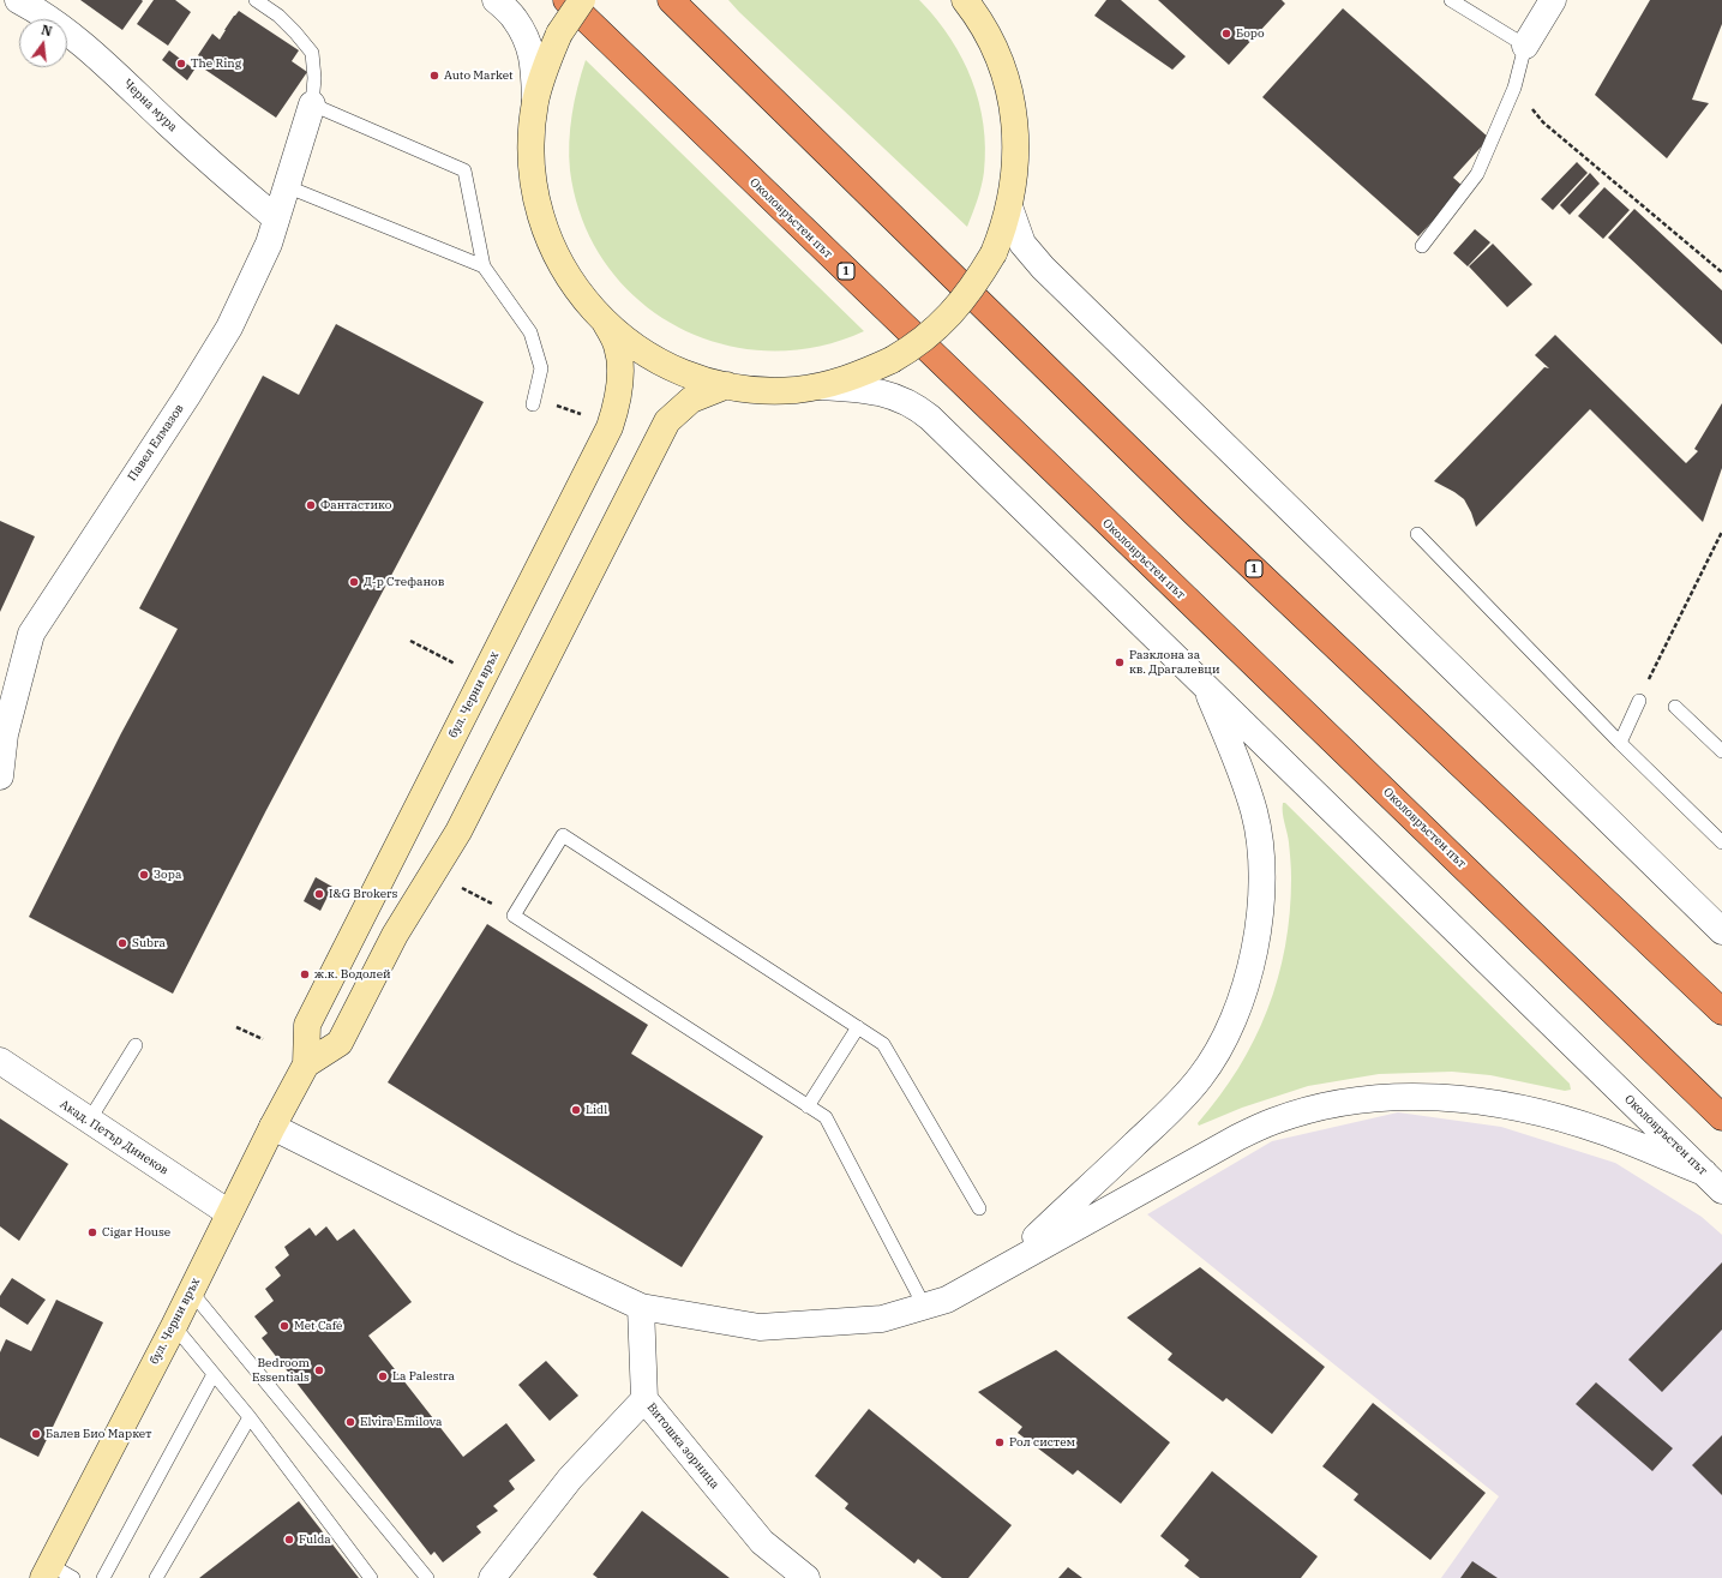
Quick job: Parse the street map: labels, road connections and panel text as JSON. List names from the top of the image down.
{
  "streets": {
    "highway": ["Околовръстен път", "1"],
    "main road": ["бул. Черни връх"],
    "street": [
      "Черна мура",
      "Павел Елмазов",
      "Акад. Петър Динеков",
      "Витошка зорница"
    ]
  },
  "crossings": [
    ["Черна мура", "Павел Елмазов"],
    ["бул. Черни връх", "Акад. Петър Динеков"]
  ],
  "places": [
    "Боро",
    "The Ring",
    "Auto Market",
    "Фантастико",
    "Д-р Стефанов",
    "Разклона за кв. Драгалевци",
    "Зора",
    "I&G Brokers",
    "Subra",
    "ж.к. Водолей",
    "Lidl",
    "Cigar House",
    "Met Café",
    "Bedroom Essentials",
    "La Palestra",
    "Elvira Emilova",
    "Балев Био Маркет",
    "Рол систем",
    "Fulda"
  ],
  "north": "top"
}
